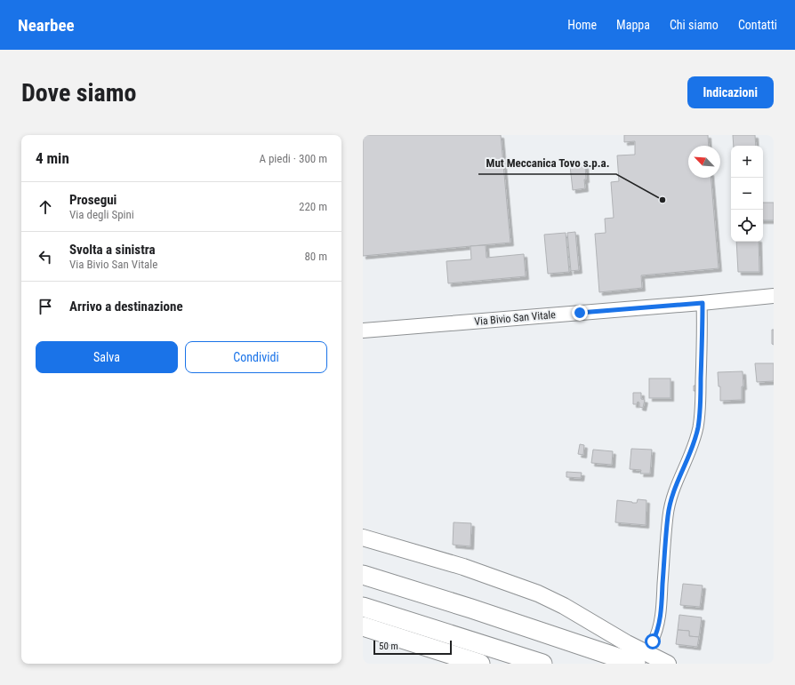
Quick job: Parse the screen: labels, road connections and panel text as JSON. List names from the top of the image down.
{
  "streets": {
    "main road": ["Via Bivio San Vitale"]
  },
  "places": ["Mut Meccanica Tovo s.p.a."],
  "scale_bar": "50 m",
  "north": "top left",
  "page": {
    "header": "Nearbee",
    "nav": [
      "Home",
      "Mappa",
      "Chi siamo",
      "Contatti"
    ],
    "buttons": [
      "Indicazioni",
      ["Salva", "Condividi"]
    ],
    "title": "Dove siamo",
    "heading": ["4 min", "A piedi · 300 m"],
    "map_buttons": ["+", "−"],
    "list": [
      ["Prosegui", "Via degli Spini", "220 m"],
      ["Svolta a sinistra", "Via Bivio San Vitale", "80 m"],
      "Arrivo a destinazione"
    ],
    "scale": "50 m"
  }
}
